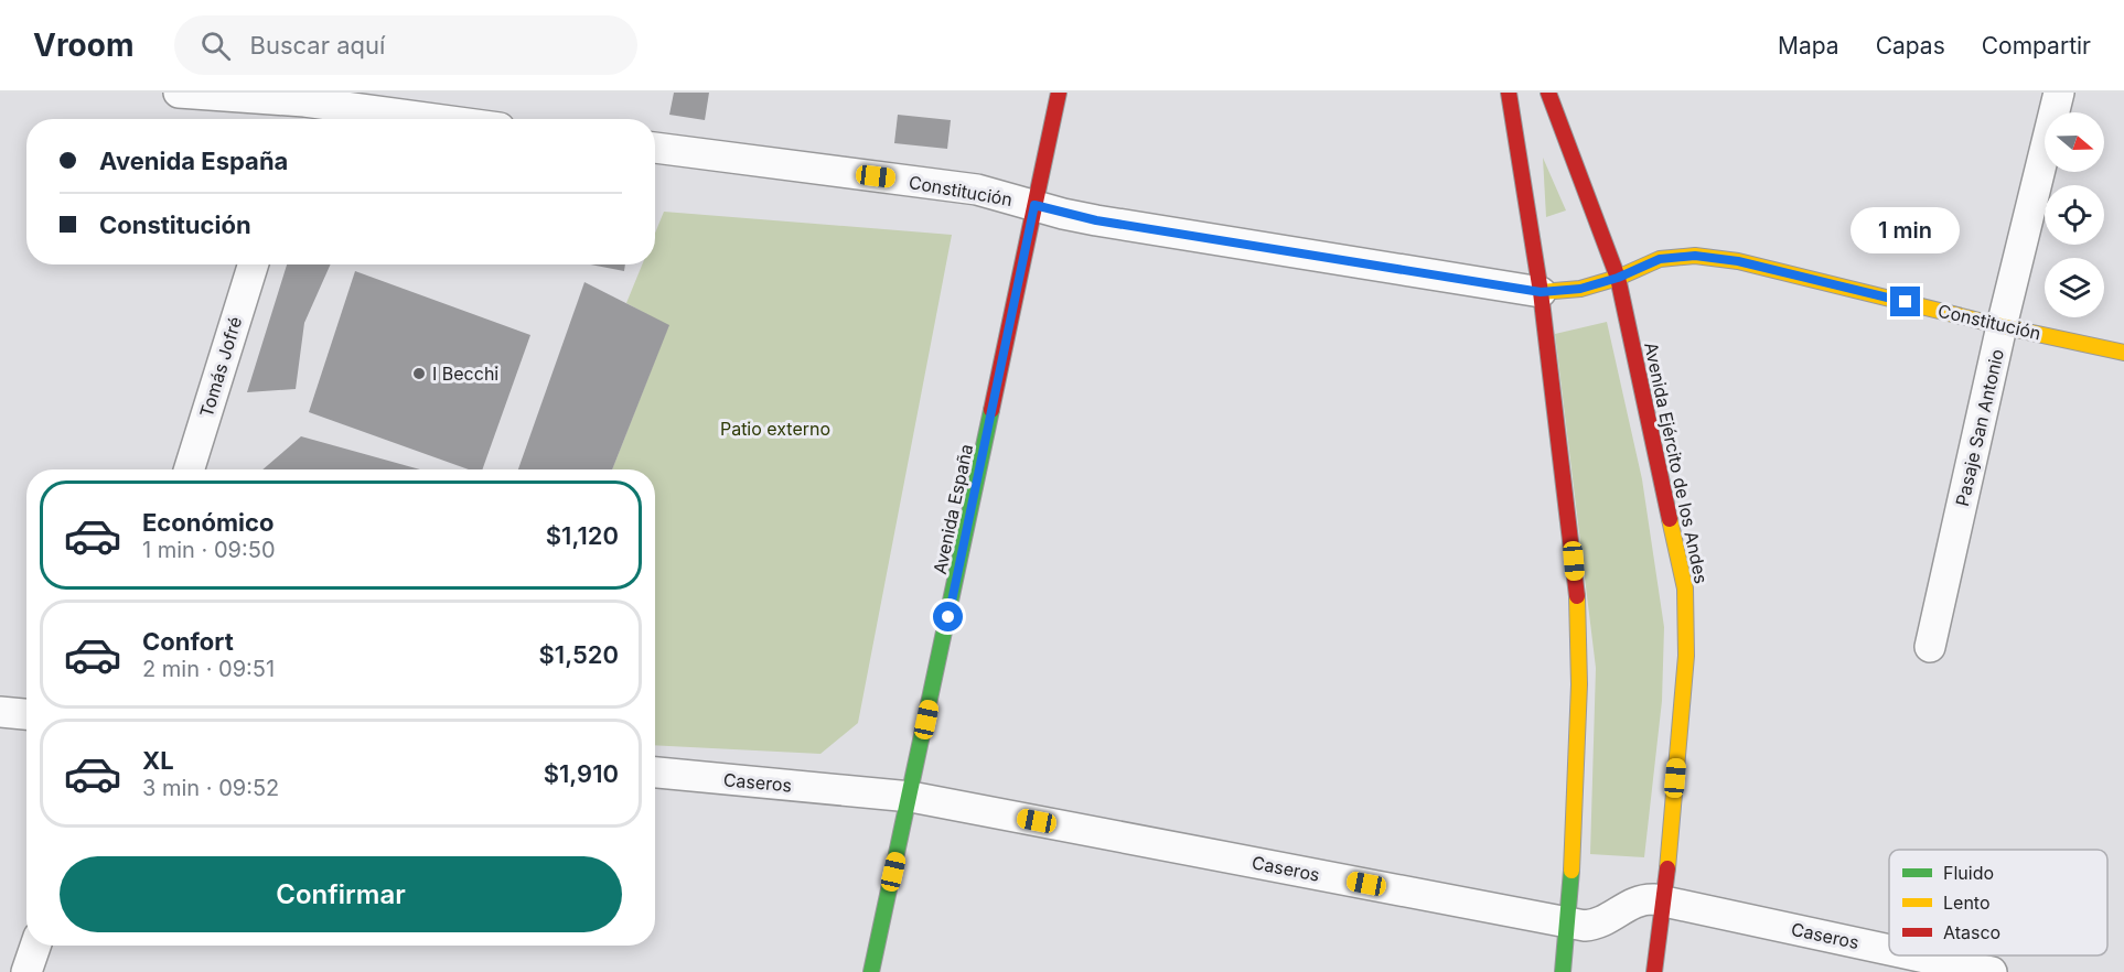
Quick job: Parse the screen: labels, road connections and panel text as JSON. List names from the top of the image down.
{
  "streets": {
    "street": [
      "Constitución",
      "Tomás Jofré",
      "Pasaje San Antonio",
      "Avenida Ejército de los Andes",
      "Avenida España",
      "Caseros"
    ]
  },
  "crossings": [
    ["Constitución", "Pasaje San Antonio"],
    ["Constitución", "Avenida Ejército de los Andes"],
    ["Constitución", "Avenida España"],
    ["Avenida Ejército de los Andes", "Caseros"],
    ["Avenida España", "Caseros"]
  ],
  "parks": ["Patio externo"],
  "places": ["I Becchi"],
  "legend": ["Fluido", "Lento", "Atasco"],
  "north": "right",
  "page": {
    "header": "Vroom",
    "search": "Buscar aquí",
    "nav": ["Mapa", "Capas", "Compartir"],
    "banner": ["Avenida España", "Constitución"],
    "bubble": "1 min",
    "list": [
      {
        "name": "Económico",
        "note": "1 min · 09:50",
        "value": "$1,120"
      },
      {
        "name": "Confort",
        "note": "2 min · 09:51",
        "value": "$1,520"
      },
      {
        "name": "XL",
        "note": "3 min · 09:52",
        "value": "$1,910"
      }
    ],
    "buttons": "Confirmar"
  }
}
